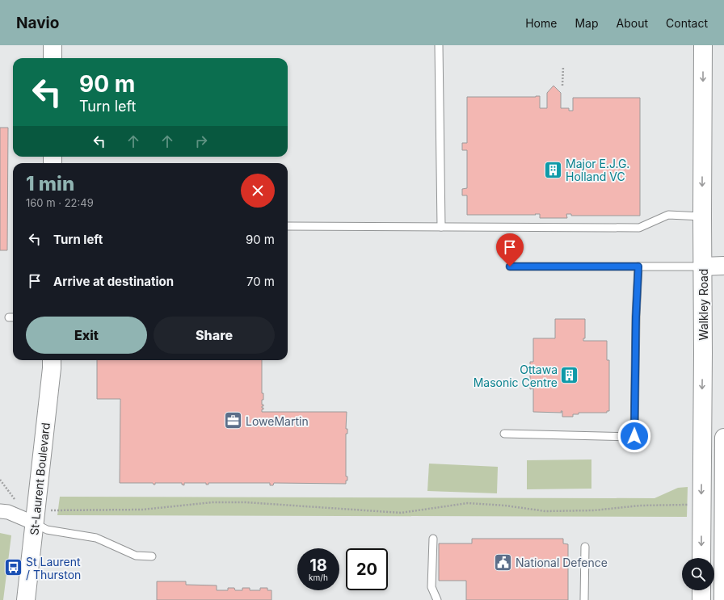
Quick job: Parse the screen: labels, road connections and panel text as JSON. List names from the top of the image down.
{
  "streets": {
    "main road": ["Walkley Road", "St-Laurent Boulevard"]
  },
  "one_way": ["Walkley Road"],
  "places": {
    "building": ["Major E.J.G. Holland VC", "Ottawa Masonic Centre"],
    "office": ["LoweMartin"],
    "public building": ["National Defence"],
    "bus stop": ["St Laurent / Thurston"]
  },
  "page": {
    "header": "Navio",
    "nav": [
      "Home",
      "Map",
      "About",
      "Contact"
    ],
    "turn": ["90 m", "Turn left"],
    "heading": ["1 min", "160 m · 22:49"],
    "list": [
      {
        "name": "Turn left",
        "value": "90 m"
      },
      {
        "name": "Arrive at destination",
        "value": "70 m"
      }
    ],
    "buttons": ["Exit", "Share"],
    "speed": "18 km/h",
    "limit": "20"
  }
}
